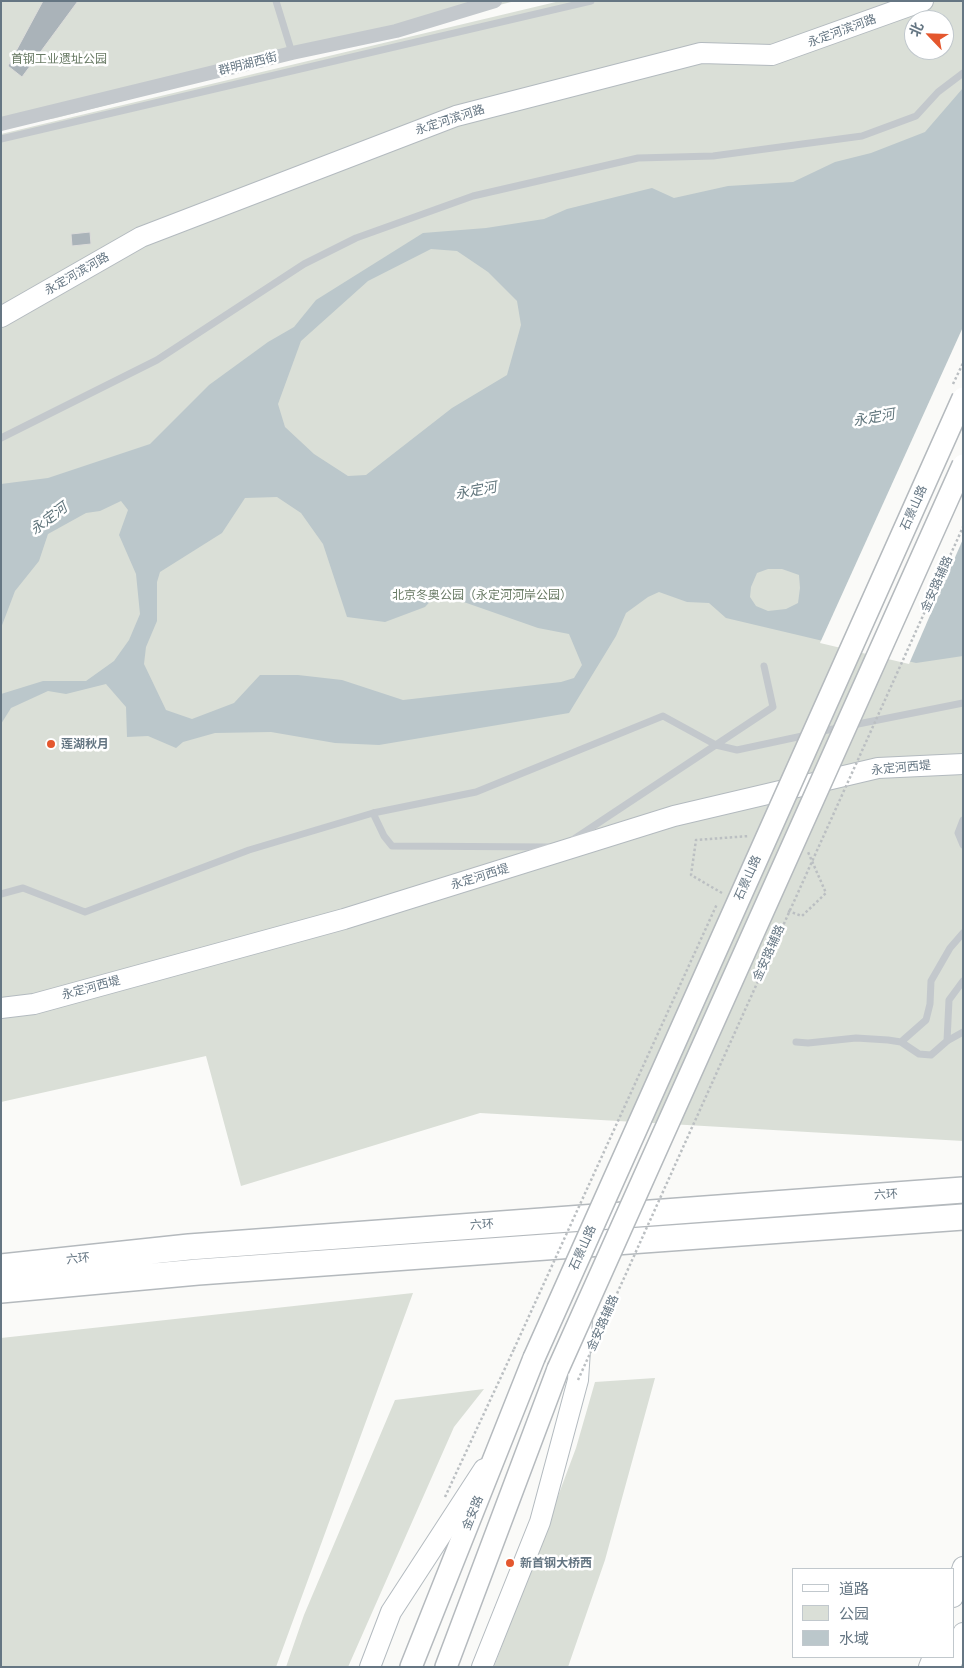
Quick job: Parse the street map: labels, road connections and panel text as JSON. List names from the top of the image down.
{
  "streets": {
    "highway": ["六环"],
    "main road": ["石景山路", "金安路"],
    "street": [
      "永定河滨河路",
      "群明湖西街",
      "金安路辅路",
      "永定河西堤"
    ]
  },
  "crossings": [
    ["石景山路", "金安路"]
  ],
  "water": ["永定河"],
  "parks": ["首钢工业遗址公园", "北京冬奥公园（永定河河岸公园）"],
  "places": ["莲湖秋月", "新首钢大桥西"],
  "legend": ["道路", "公园", "水域"],
  "north": "top left"
}
